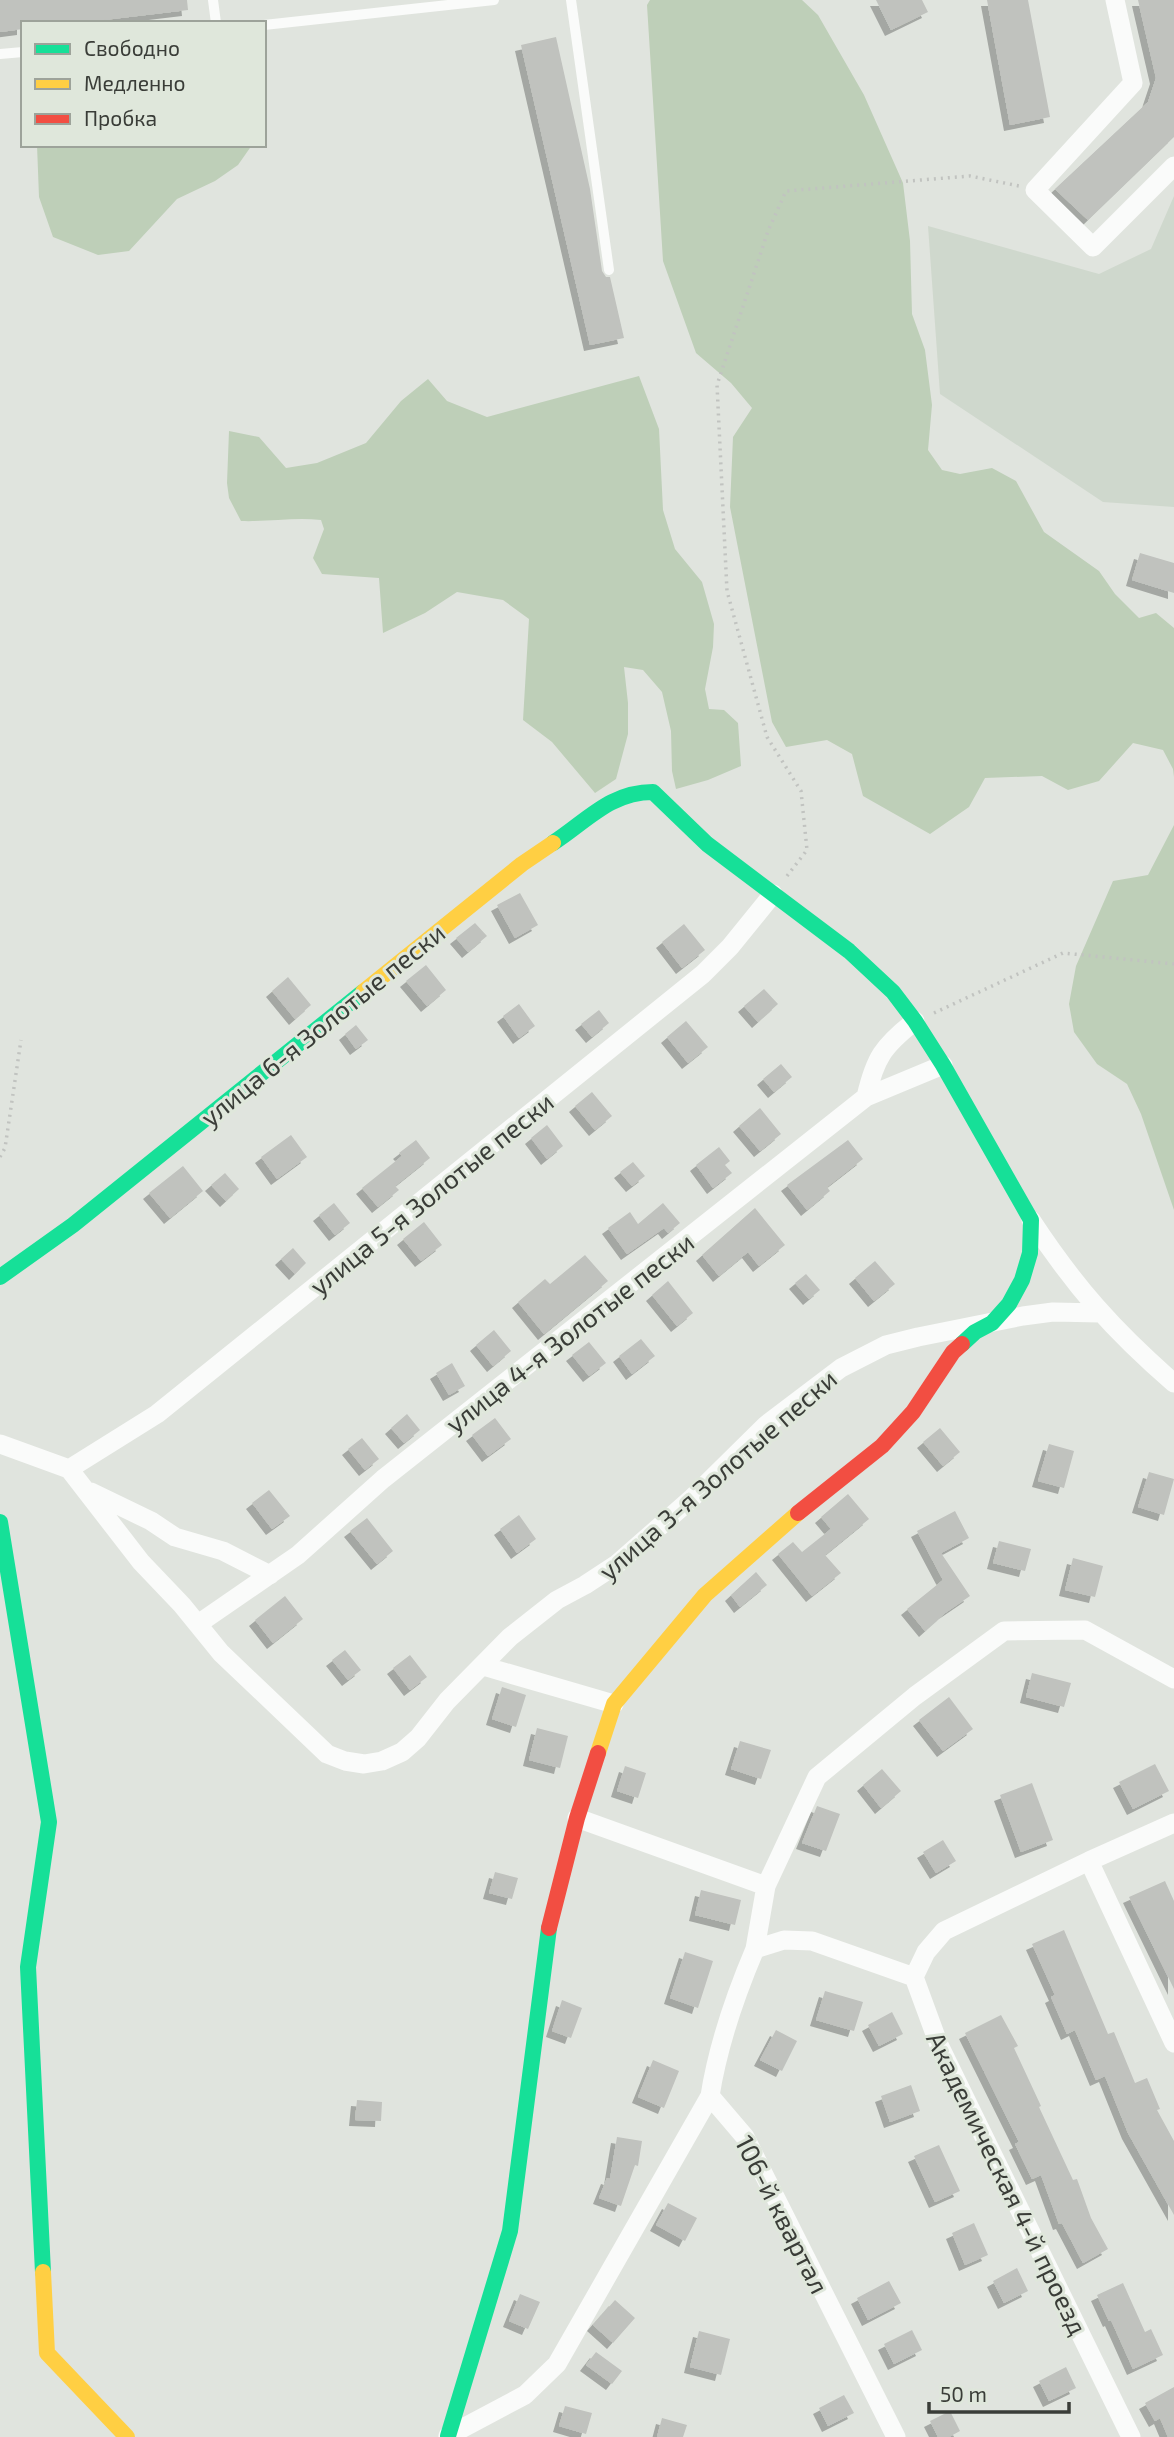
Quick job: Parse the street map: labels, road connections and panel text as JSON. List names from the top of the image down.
{
  "streets": {
    "street": [
      "улица 6-я Золотые пески",
      "улица 5-я Золотые пески",
      "улица 4-я Золотые пески",
      "улица 3-я Золотые пески",
      "Академическая 4-й проезд",
      "106-й квартал"
    ]
  },
  "crossings": [
    ["улица 6-я Золотые пески", "улица 5-я Золотые пески"],
    ["улица 5-я Золотые пески", "улица 3-я Золотые пески"],
    ["улица 4-я Золотые пески", "улица 3-я Золотые пески"]
  ],
  "legend": ["Свободно", "Медленно", "Пробка"],
  "scale_bar": "50 m"
}
